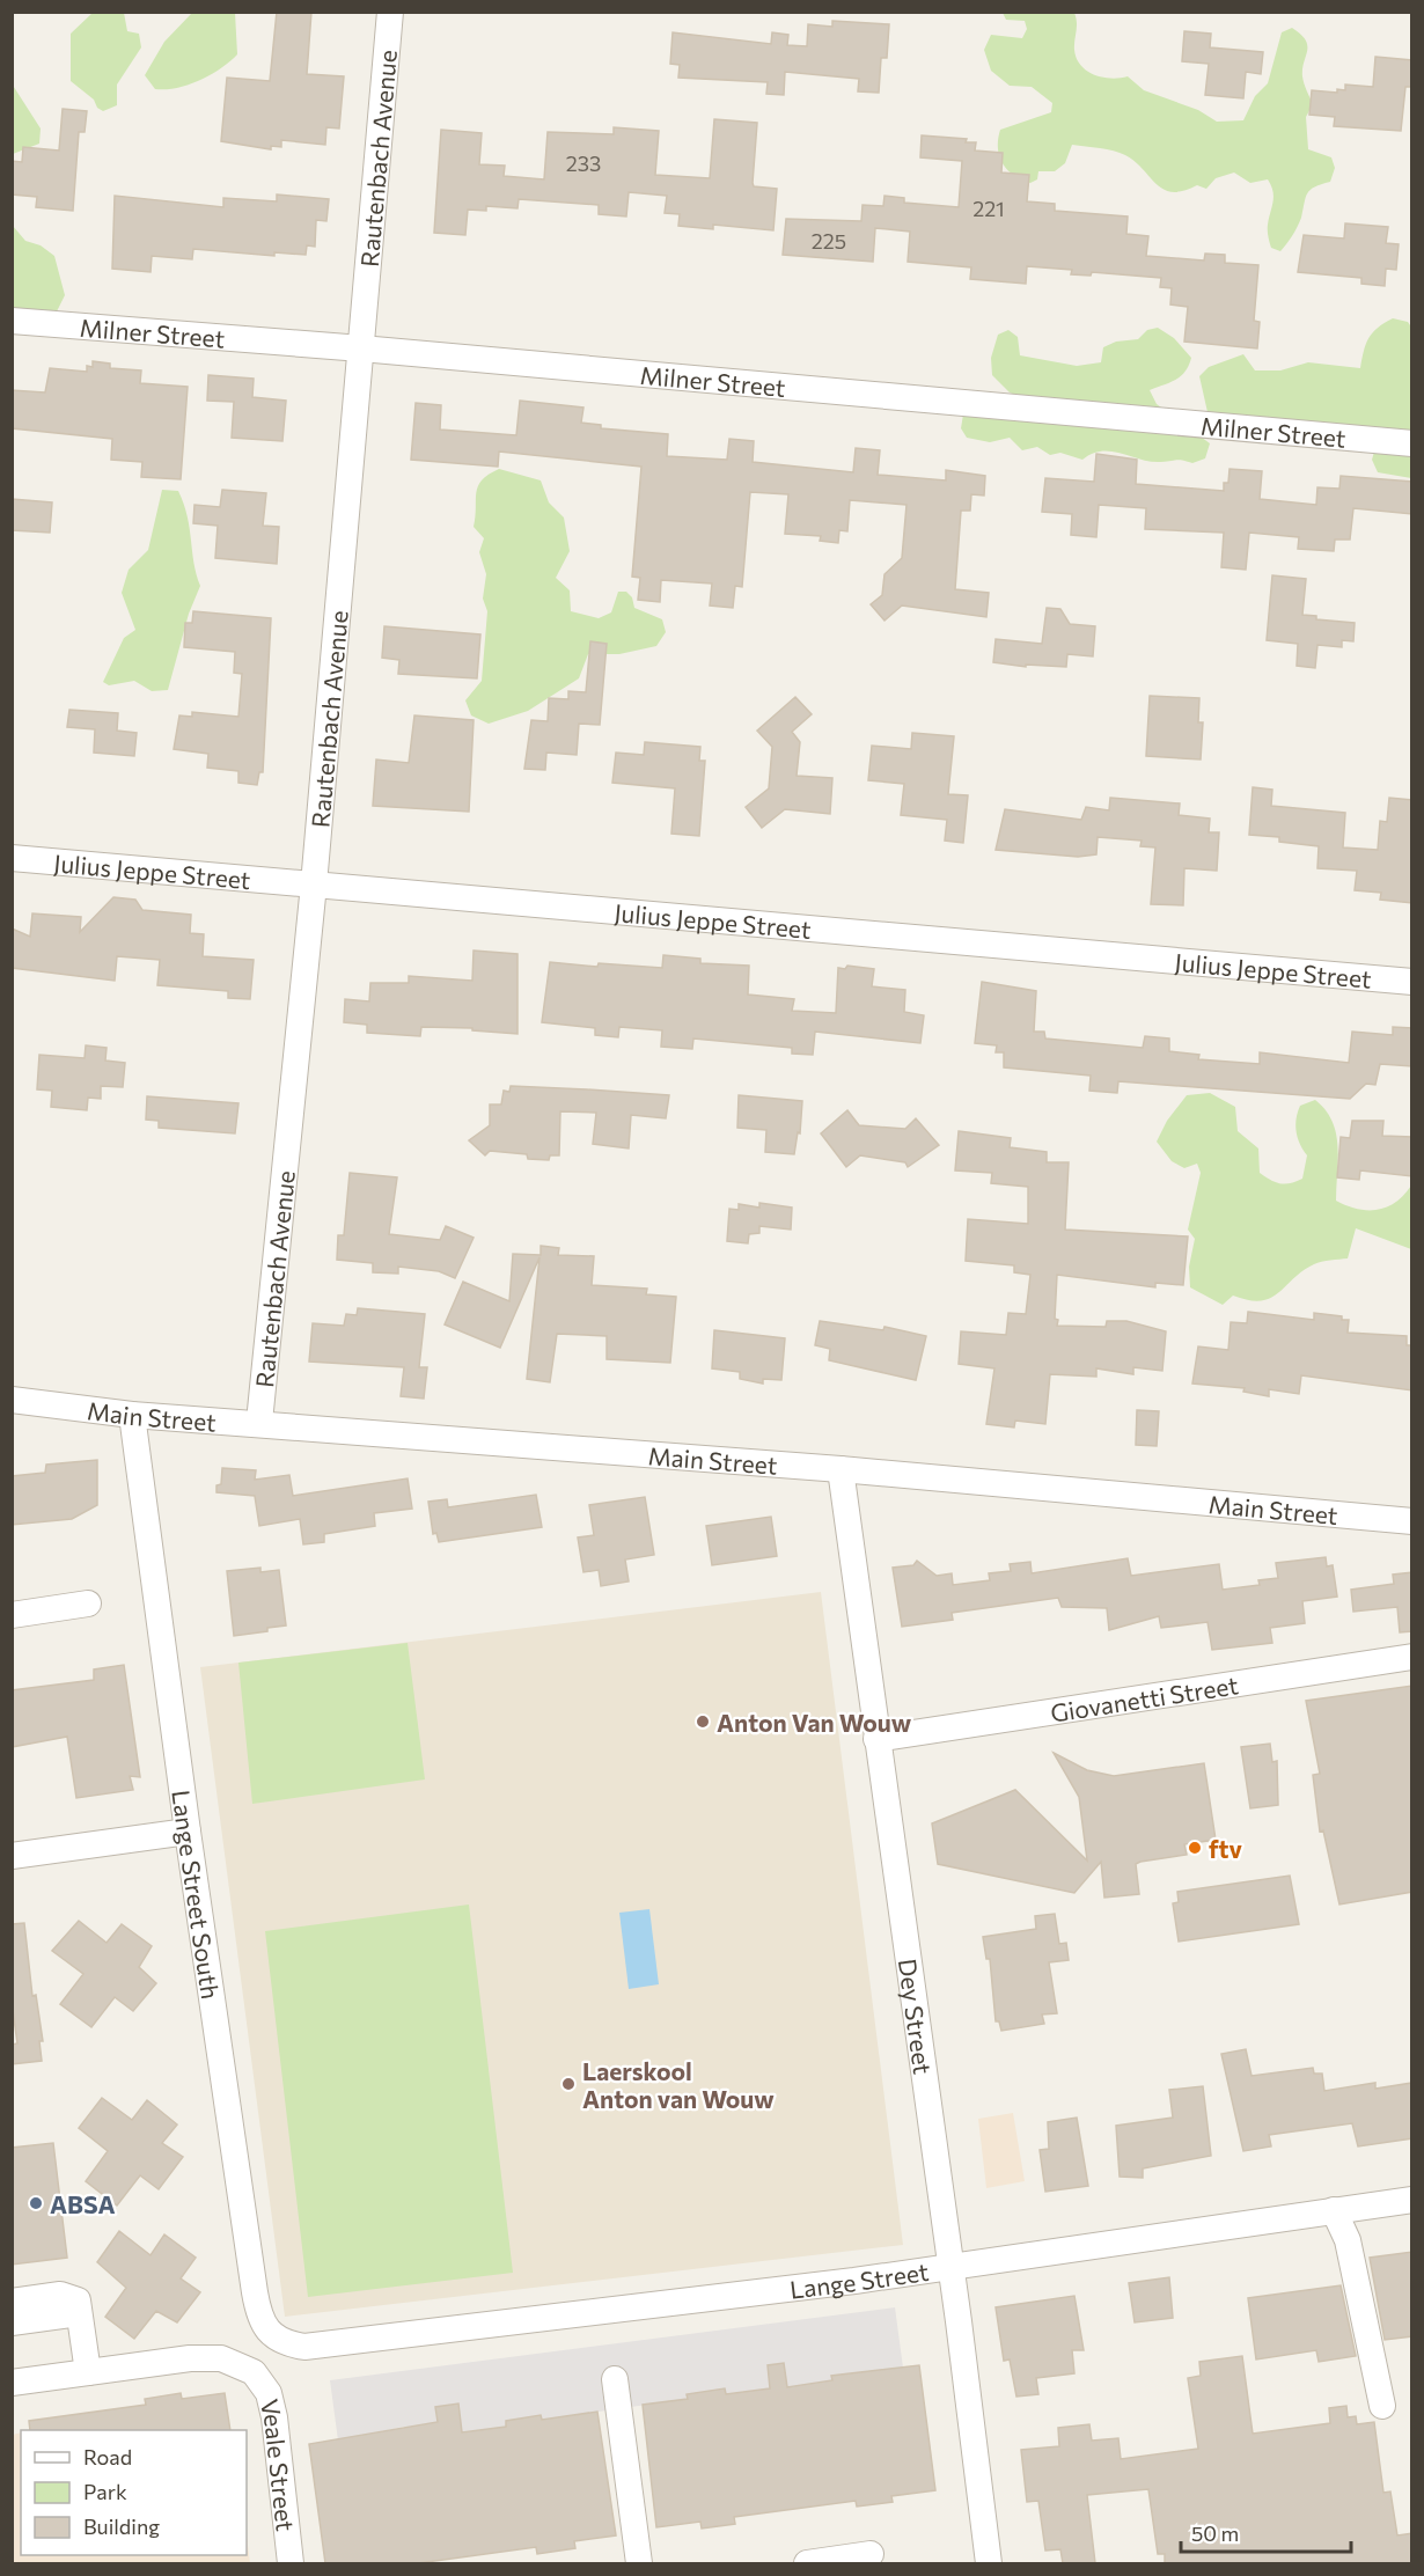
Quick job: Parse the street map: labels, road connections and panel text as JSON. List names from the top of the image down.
{
  "streets": {
    "street": [
      "Rautenbach Avenue",
      "Milner Street",
      "Julius Jeppe Street",
      "Main Street",
      "Giovanetti Street",
      "Lange Street South",
      "Dey Street",
      "Lange Street",
      "Veale Street"
    ]
  },
  "crossings": [
    ["Rautenbach Avenue", "Milner Street"],
    ["Rautenbach Avenue", "Julius Jeppe Street"],
    ["Rautenbach Avenue", "Main Street"],
    ["Main Street", "Lange Street South"],
    ["Main Street", "Dey Street"],
    ["Giovanetti Street", "Dey Street"],
    ["Lange Street South", "Lange Street"],
    ["Dey Street", "Lange Street"]
  ],
  "places": [
    "Anton Van Wouw",
    "ftv",
    "Laerskool Anton van Wouw",
    "ABSA"
  ],
  "house_numbers": ["233", "221", "225"],
  "legend": ["Road", "Park", "Building"],
  "scale_bar": "50 m"
}
